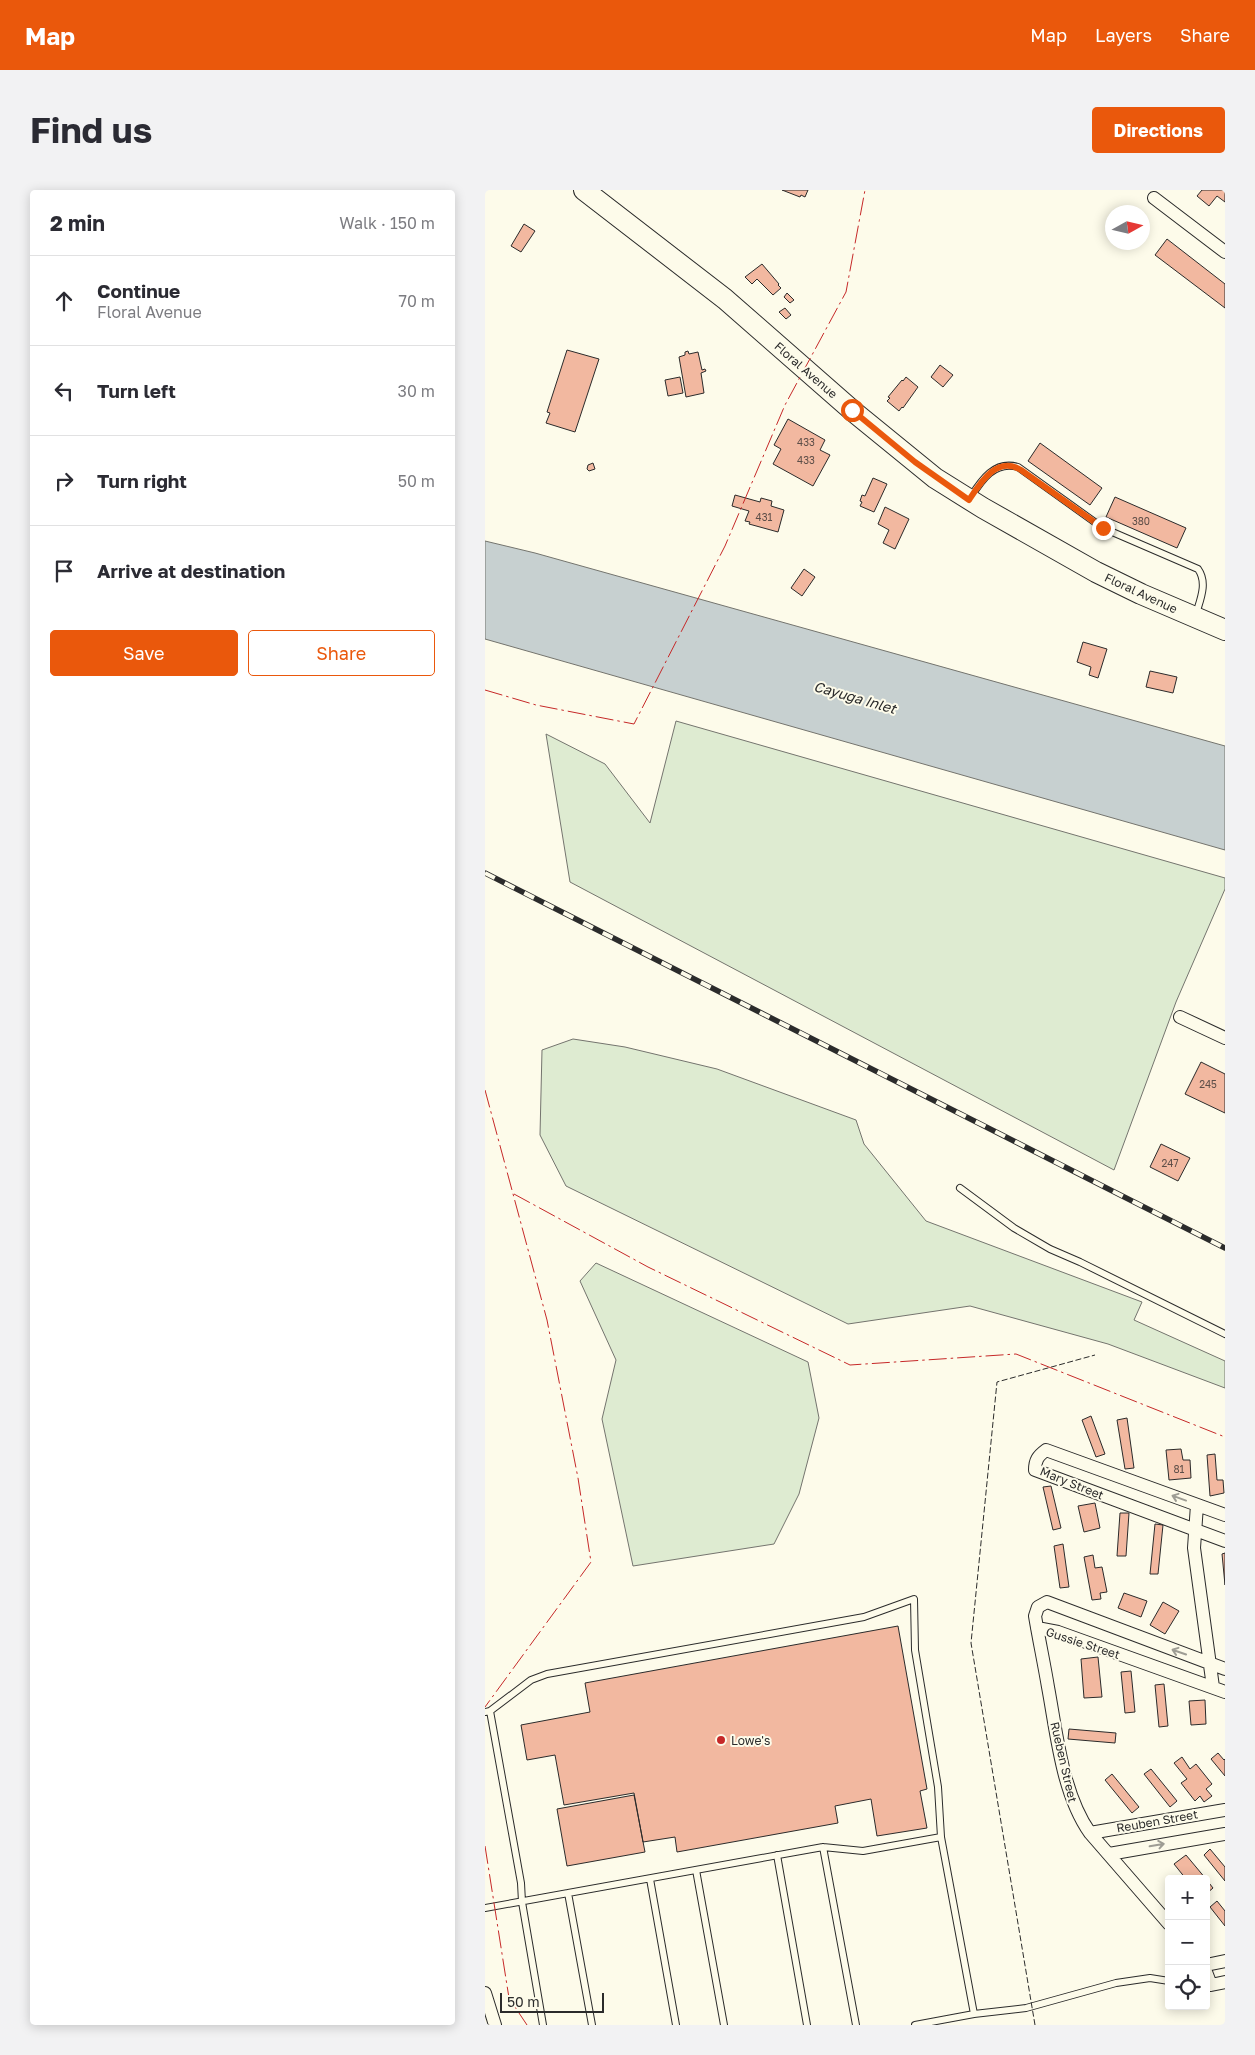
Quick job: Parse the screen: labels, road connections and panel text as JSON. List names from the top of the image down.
{
  "streets": {
    "main road": ["Floral Avenue"],
    "street": [
      "Mary Street",
      "Gussie Street",
      "Rueben Street",
      "Reuben Street"
    ]
  },
  "crossings": [
    ["Gussie Street", "Rueben Street"],
    ["Rueben Street", "Reuben Street"]
  ],
  "water": ["Cayuga Inlet"],
  "places": ["Lowe's"],
  "house_numbers": [
    "433",
    "433",
    "431",
    "380",
    "245",
    "247",
    "81"
  ],
  "scale_bar": "50 m",
  "north": "right",
  "page": {
    "header": "Map",
    "nav": ["Map", "Layers", "Share"],
    "buttons": [
      "Directions",
      ["Save", "Share"]
    ],
    "title": "Find us",
    "heading": ["2 min", "Walk · 150 m"],
    "list": [
      ["Continue", "Floral Avenue", "70 m"],
      ["Turn left", "30 m"],
      ["Turn right", "50 m"],
      "Arrive at destination"
    ],
    "map_buttons": ["+", "−"],
    "scale": "50 m"
  }
}
